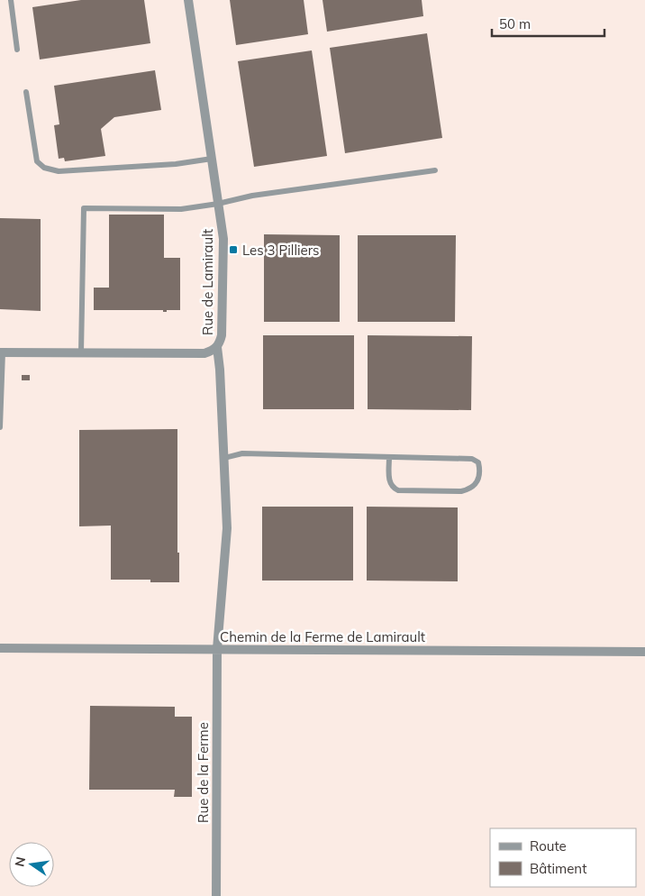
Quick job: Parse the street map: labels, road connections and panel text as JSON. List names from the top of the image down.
{
  "streets": {
    "street": ["Rue de Lamirault", "Chemin de la Ferme de Lamirault", "Rue de la Ferme"]
  },
  "crossings": [
    ["Rue de Lamirault", "Rue de la Ferme"],
    ["Chemin de la Ferme de Lamirault", "Rue de la Ferme"]
  ],
  "places": {
    "transit": ["Les 3 Pilliers"]
  },
  "legend": ["Route", "Bâtiment"],
  "scale_bar": "50 m",
  "north": "left"
}
